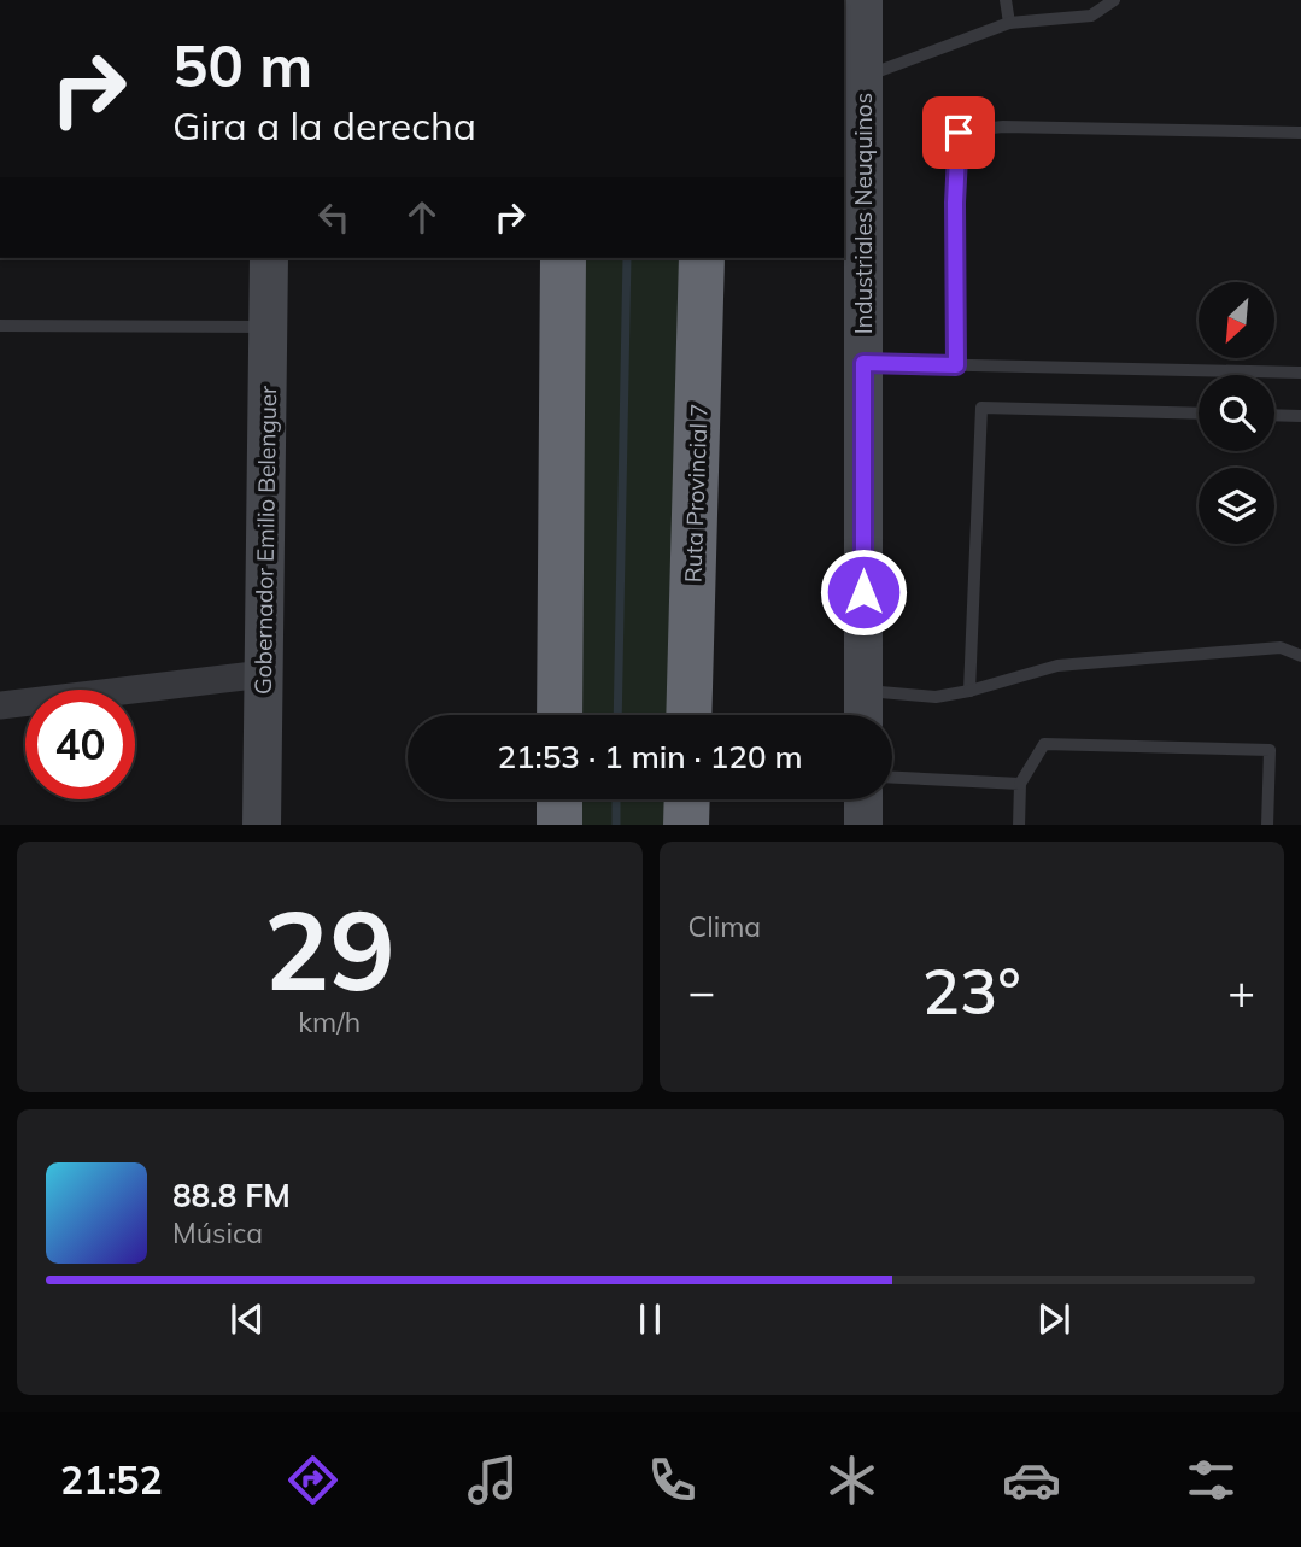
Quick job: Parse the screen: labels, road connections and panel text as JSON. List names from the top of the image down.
{
  "streets": {
    "highway": ["Ruta Provincial 7"],
    "street": ["Industriales Neuquinos", "Gobernador Emilio Belenguer"]
  },
  "north": "bottom left",
  "page": {
    "turn": ["50 m", "Gira a la derecha"],
    "limit": "40",
    "trip": "21:53 · 1 min · 120 m",
    "tile": [
      ["29", "km/h"],
      "Clima"
    ],
    "heat": ["−", "23°", "+"],
    "song": ["88.8 FM", "Música"],
    "tabs": "21:52"
  }
}
